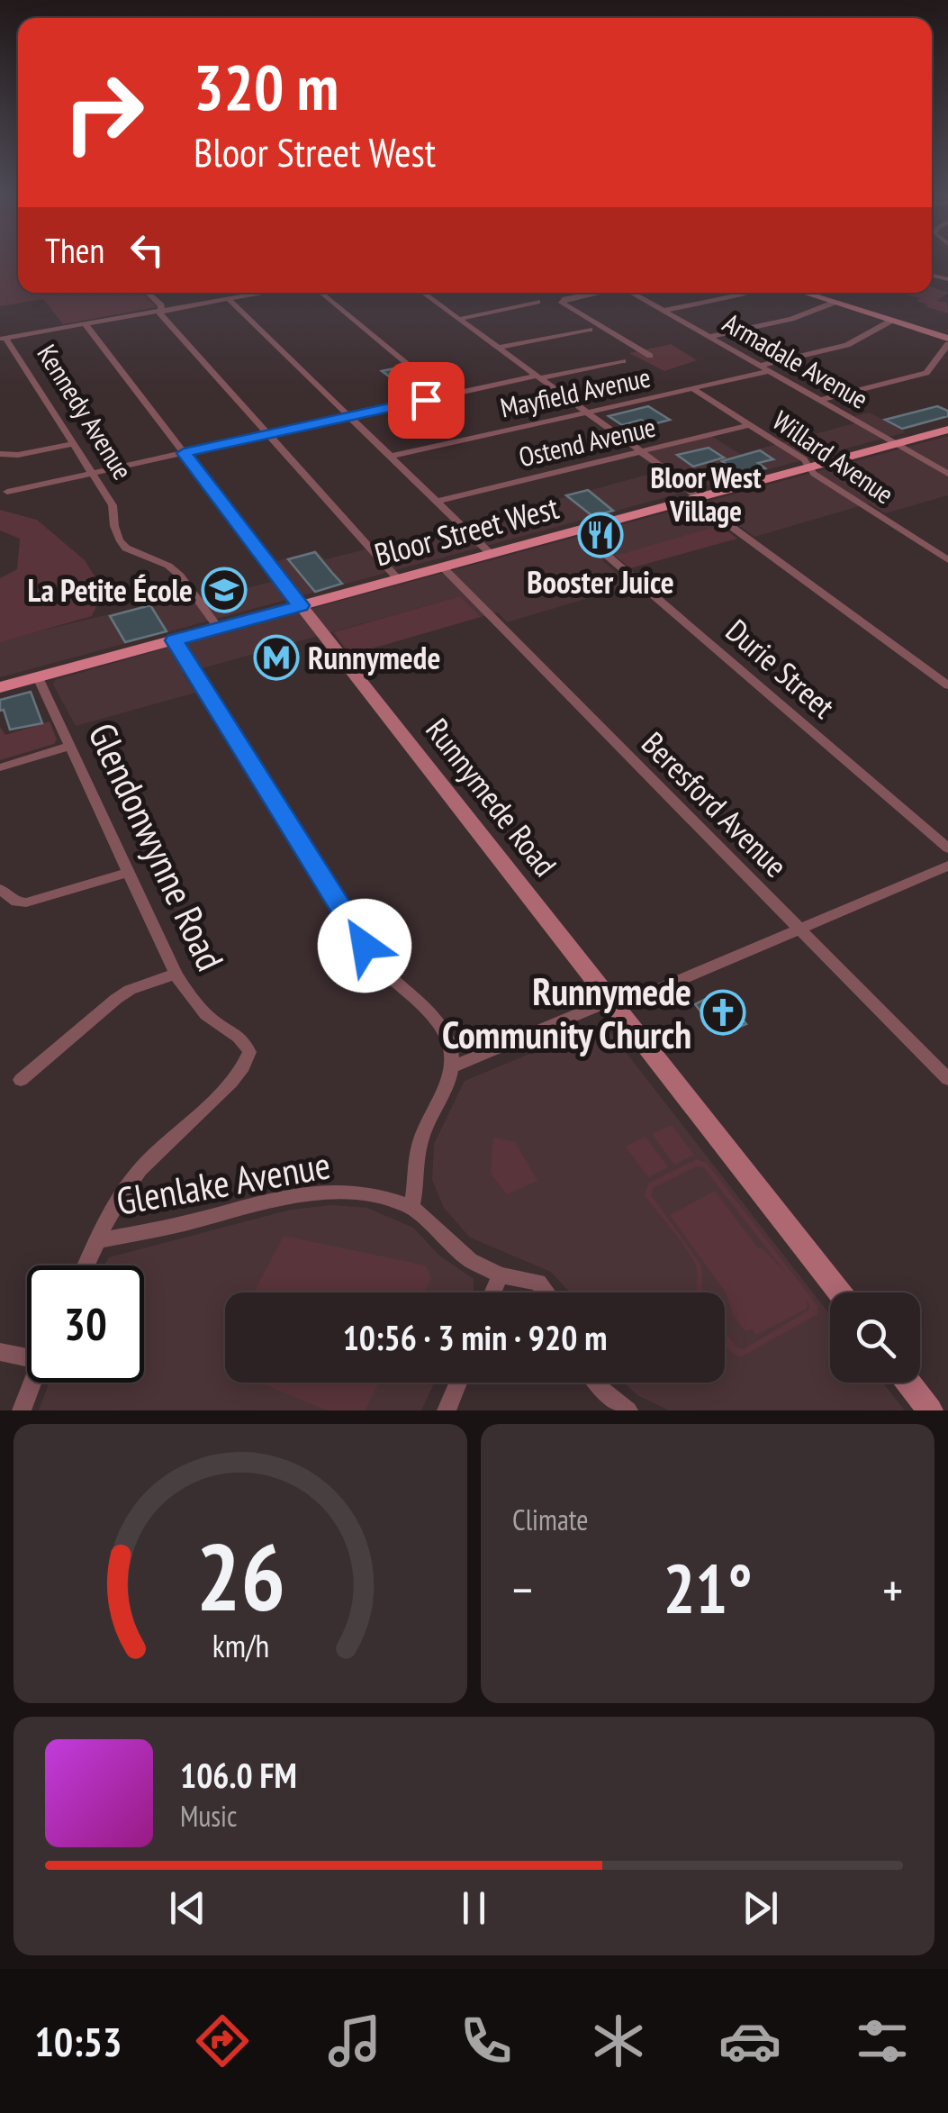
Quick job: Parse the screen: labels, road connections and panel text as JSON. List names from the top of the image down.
{
  "streets": {
    "main road": ["Bloor Street West"],
    "street": [
      "Armadale Avenue",
      "Mayfield Avenue",
      "Kennedy Avenue",
      "Ostend Avenue",
      "Willard Avenue",
      "Durie Street",
      "Runnymede Road",
      "Beresford Avenue",
      "Glendonwynne Road",
      "Glenlake Avenue"
    ]
  },
  "crossings": [
    ["Armadale Avenue", "Mayfield Avenue"],
    ["Armadale Avenue", "Bloor Street West"],
    ["Mayfield Avenue", "Willard Avenue"],
    ["Kennedy Avenue", "Bloor Street West"],
    ["Ostend Avenue", "Willard Avenue"],
    ["Willard Avenue", "Bloor Street West"],
    ["Bloor Street West", "Durie Street"],
    ["Bloor Street West", "Runnymede Road"],
    ["Bloor Street West", "Beresford Avenue"],
    ["Bloor Street West", "Glendonwynne Road"],
    ["Glendonwynne Road", "Glenlake Avenue"]
  ],
  "districts": ["Bloor West Village"],
  "places": {
    "restaurant": ["Booster Juice"],
    "school or university": ["La Petite École"],
    "metro station": ["Runnymede"],
    "church": ["Runnymede Community Church"]
  },
  "page": {
    "turn": ["320 m", "Bloor Street West"],
    "then": "Then",
    "limit": "30",
    "trip": "10:56 · 3 min · 920 m",
    "tile": "Climate",
    "heat": ["−", "21°", "+"],
    "song": ["106.0 FM", "Music"],
    "tabs": "10:53",
    "gauge": ["26", "km/h"]
  }
}
